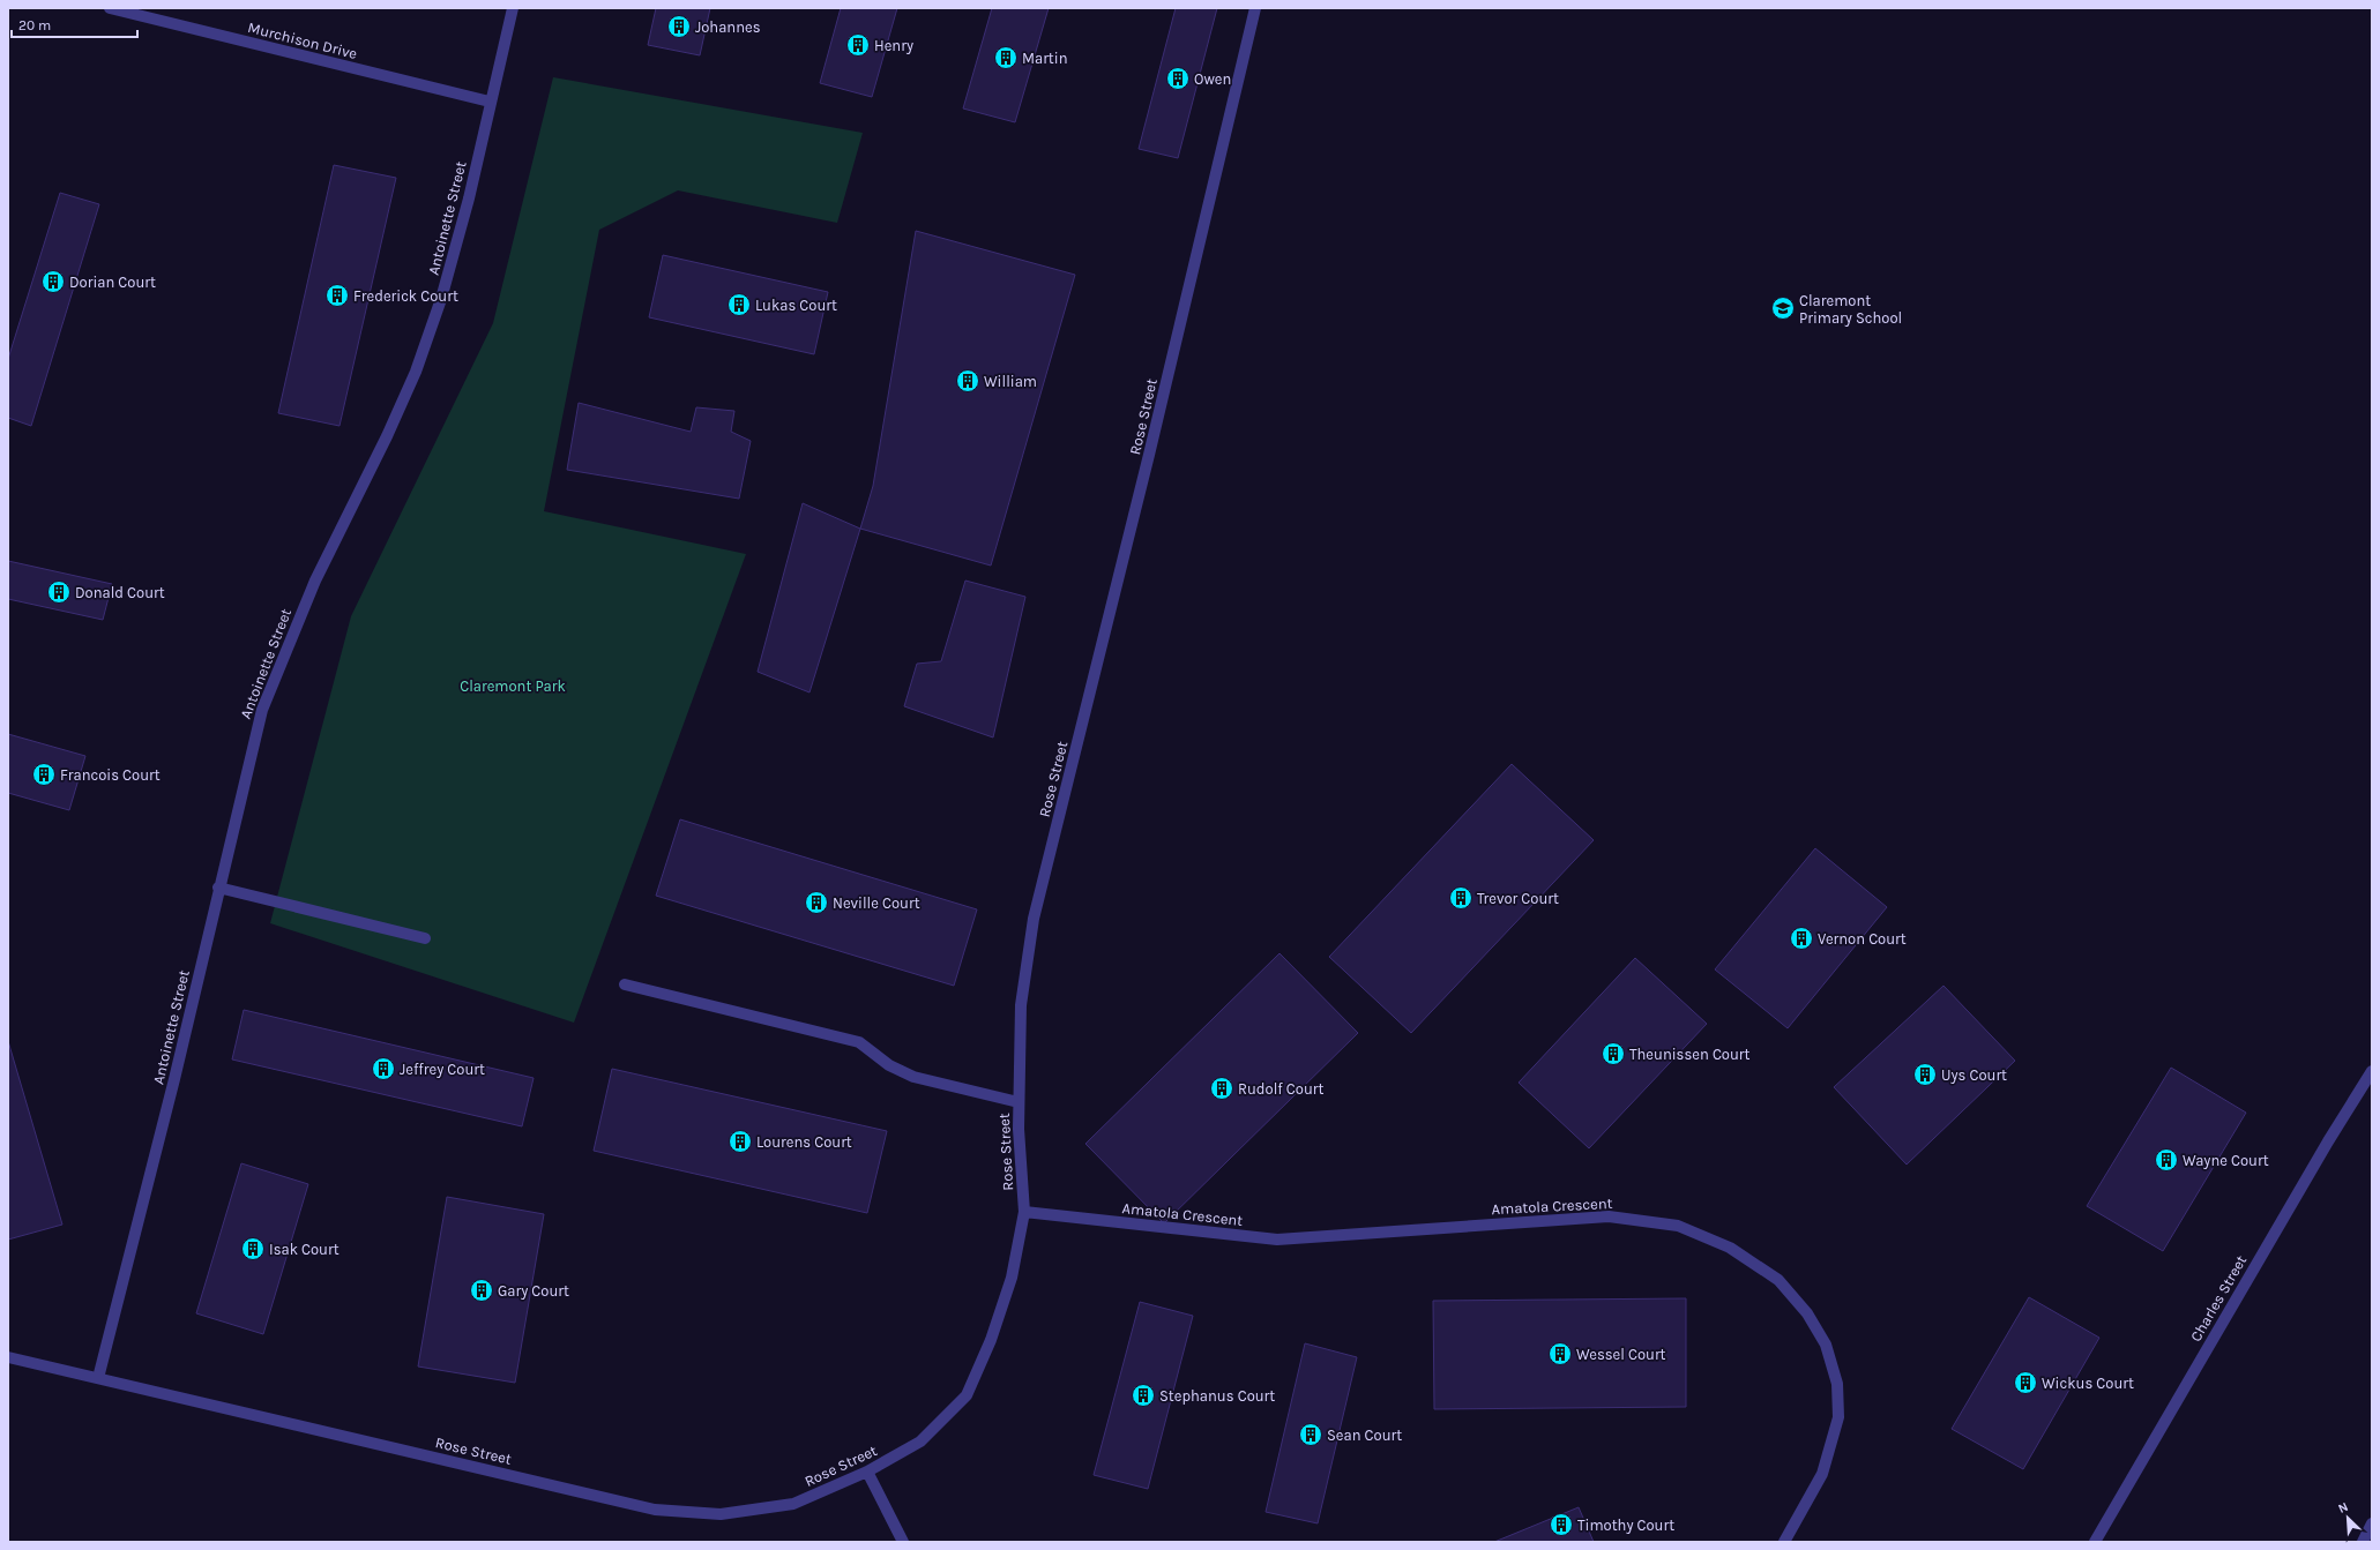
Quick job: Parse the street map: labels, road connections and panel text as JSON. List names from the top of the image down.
{
  "streets": {
    "street": [
      "Murchison Drive",
      "Antoinette Street",
      "Rose Street",
      "Amatola Crescent",
      "Charles Street"
    ]
  },
  "crossings": [
    ["Murchison Drive", "Antoinette Street"],
    ["Antoinette Street", "Rose Street"],
    ["Rose Street", "Amatola Crescent"]
  ],
  "parks": ["Claremont Park"],
  "places": {
    "building": [
      "Johannes",
      "Henry",
      "Martin",
      "Owen",
      "Dorian Court",
      "Frederick Court",
      "Lukas Court",
      "William",
      "Donald Court",
      "Francois Court",
      "Trevor Court",
      "Neville Court",
      "Vernon Court",
      "Theunissen Court",
      "Jeffrey Court",
      "Uys Court",
      "Rudolf Court",
      "Lourens Court",
      "Wayne Court",
      "Isak Court",
      "Gary Court",
      "Wessel Court",
      "Wickus Court",
      "Stephanus Court",
      "Sean Court",
      "Timothy Court"
    ],
    "school or university": ["Claremont Primary School"]
  },
  "scale_bar": "20 m",
  "north": "top left"
}
